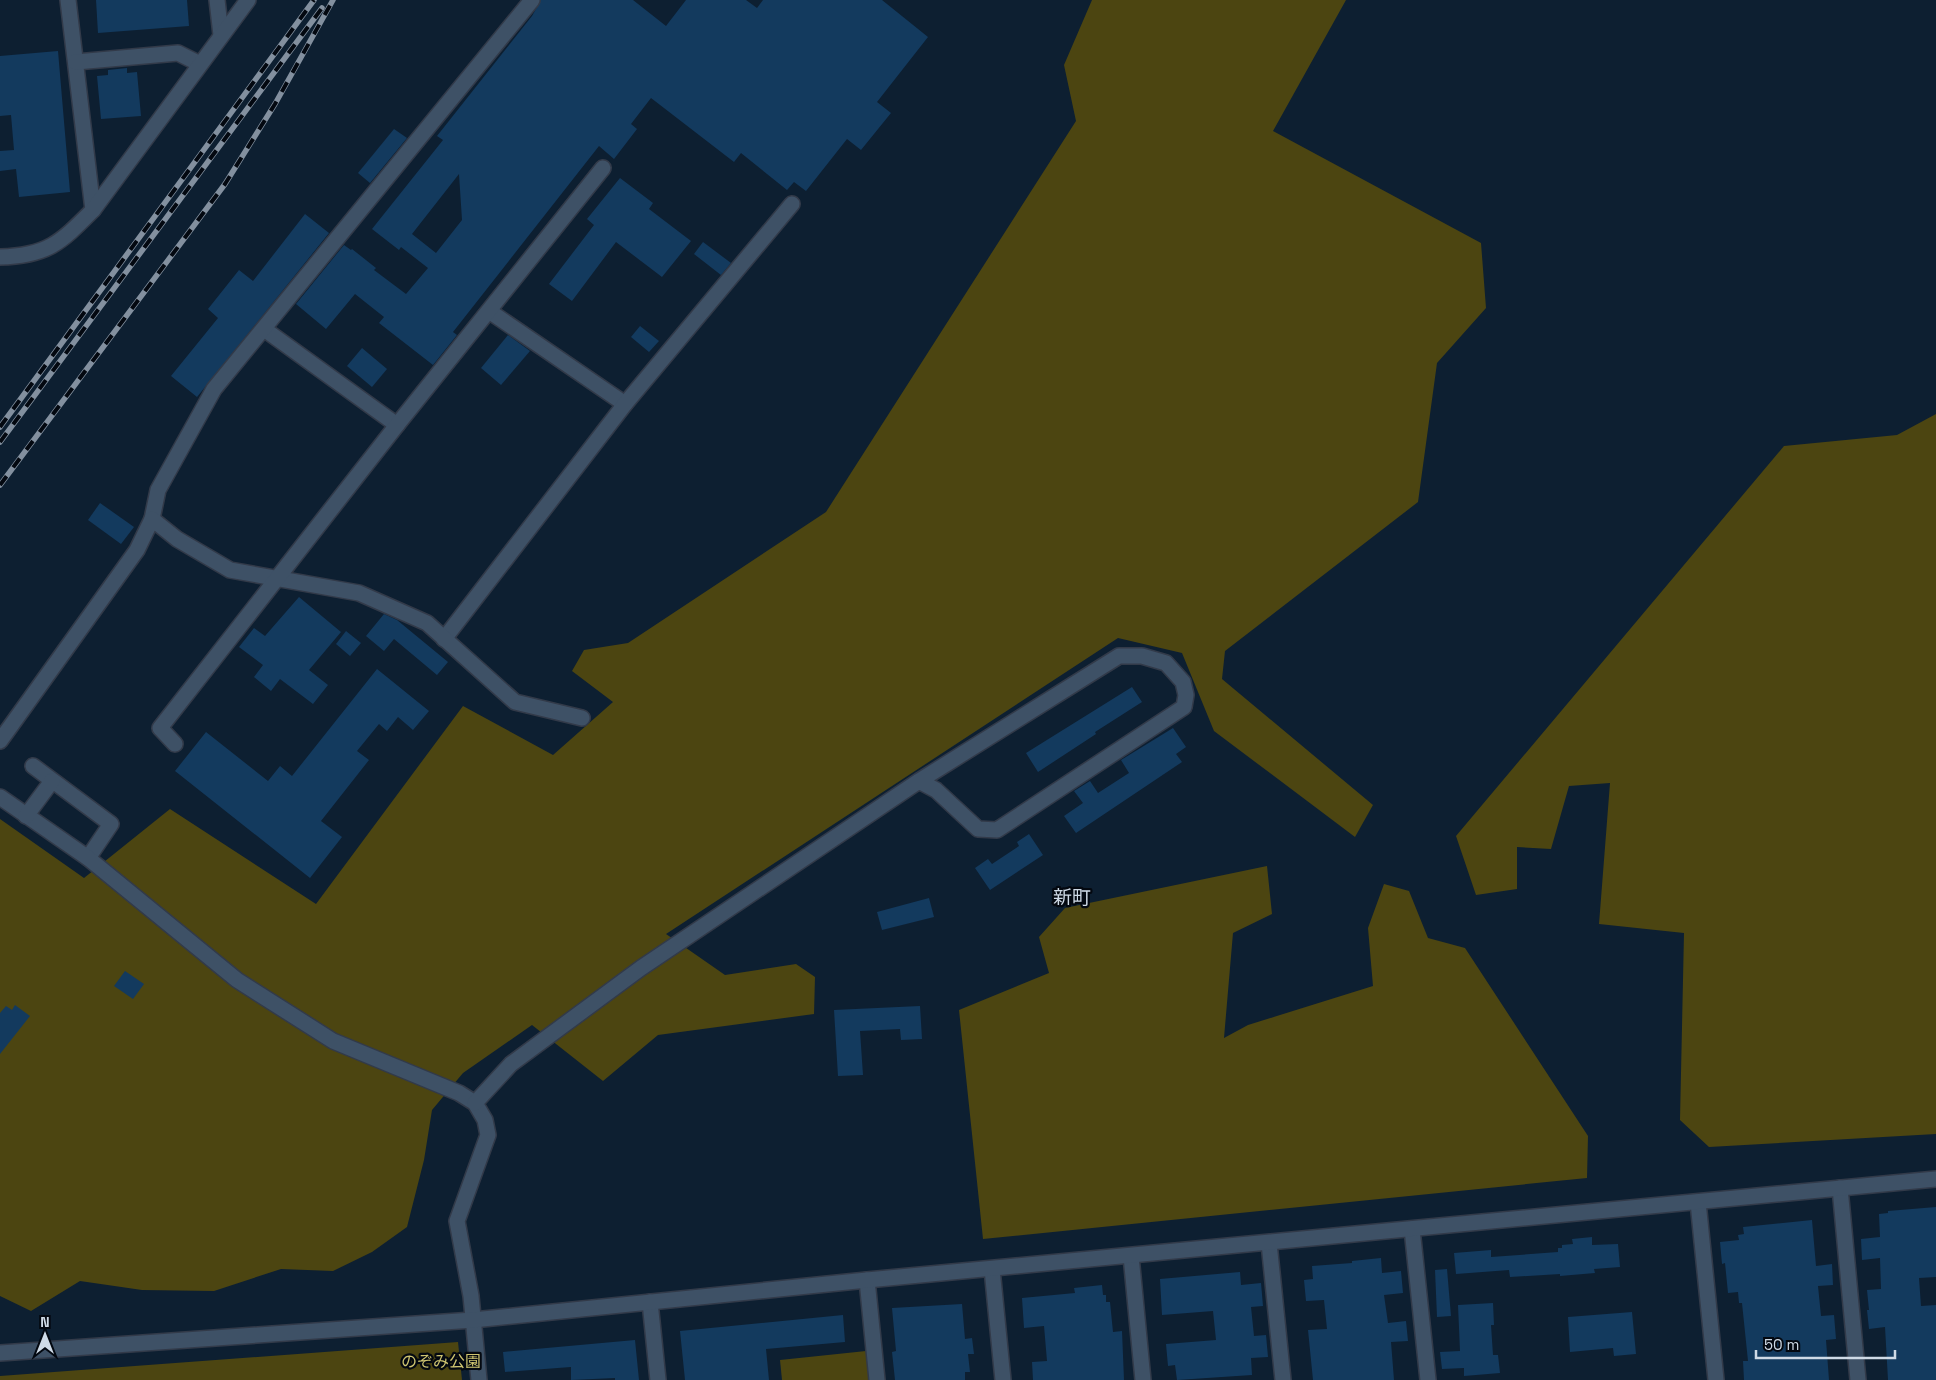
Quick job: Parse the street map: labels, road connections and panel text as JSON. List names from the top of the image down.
{
  "districts": ["新町"],
  "parks": ["のぞみ公園"],
  "scale_bar": "50 m",
  "north": "top"
}
